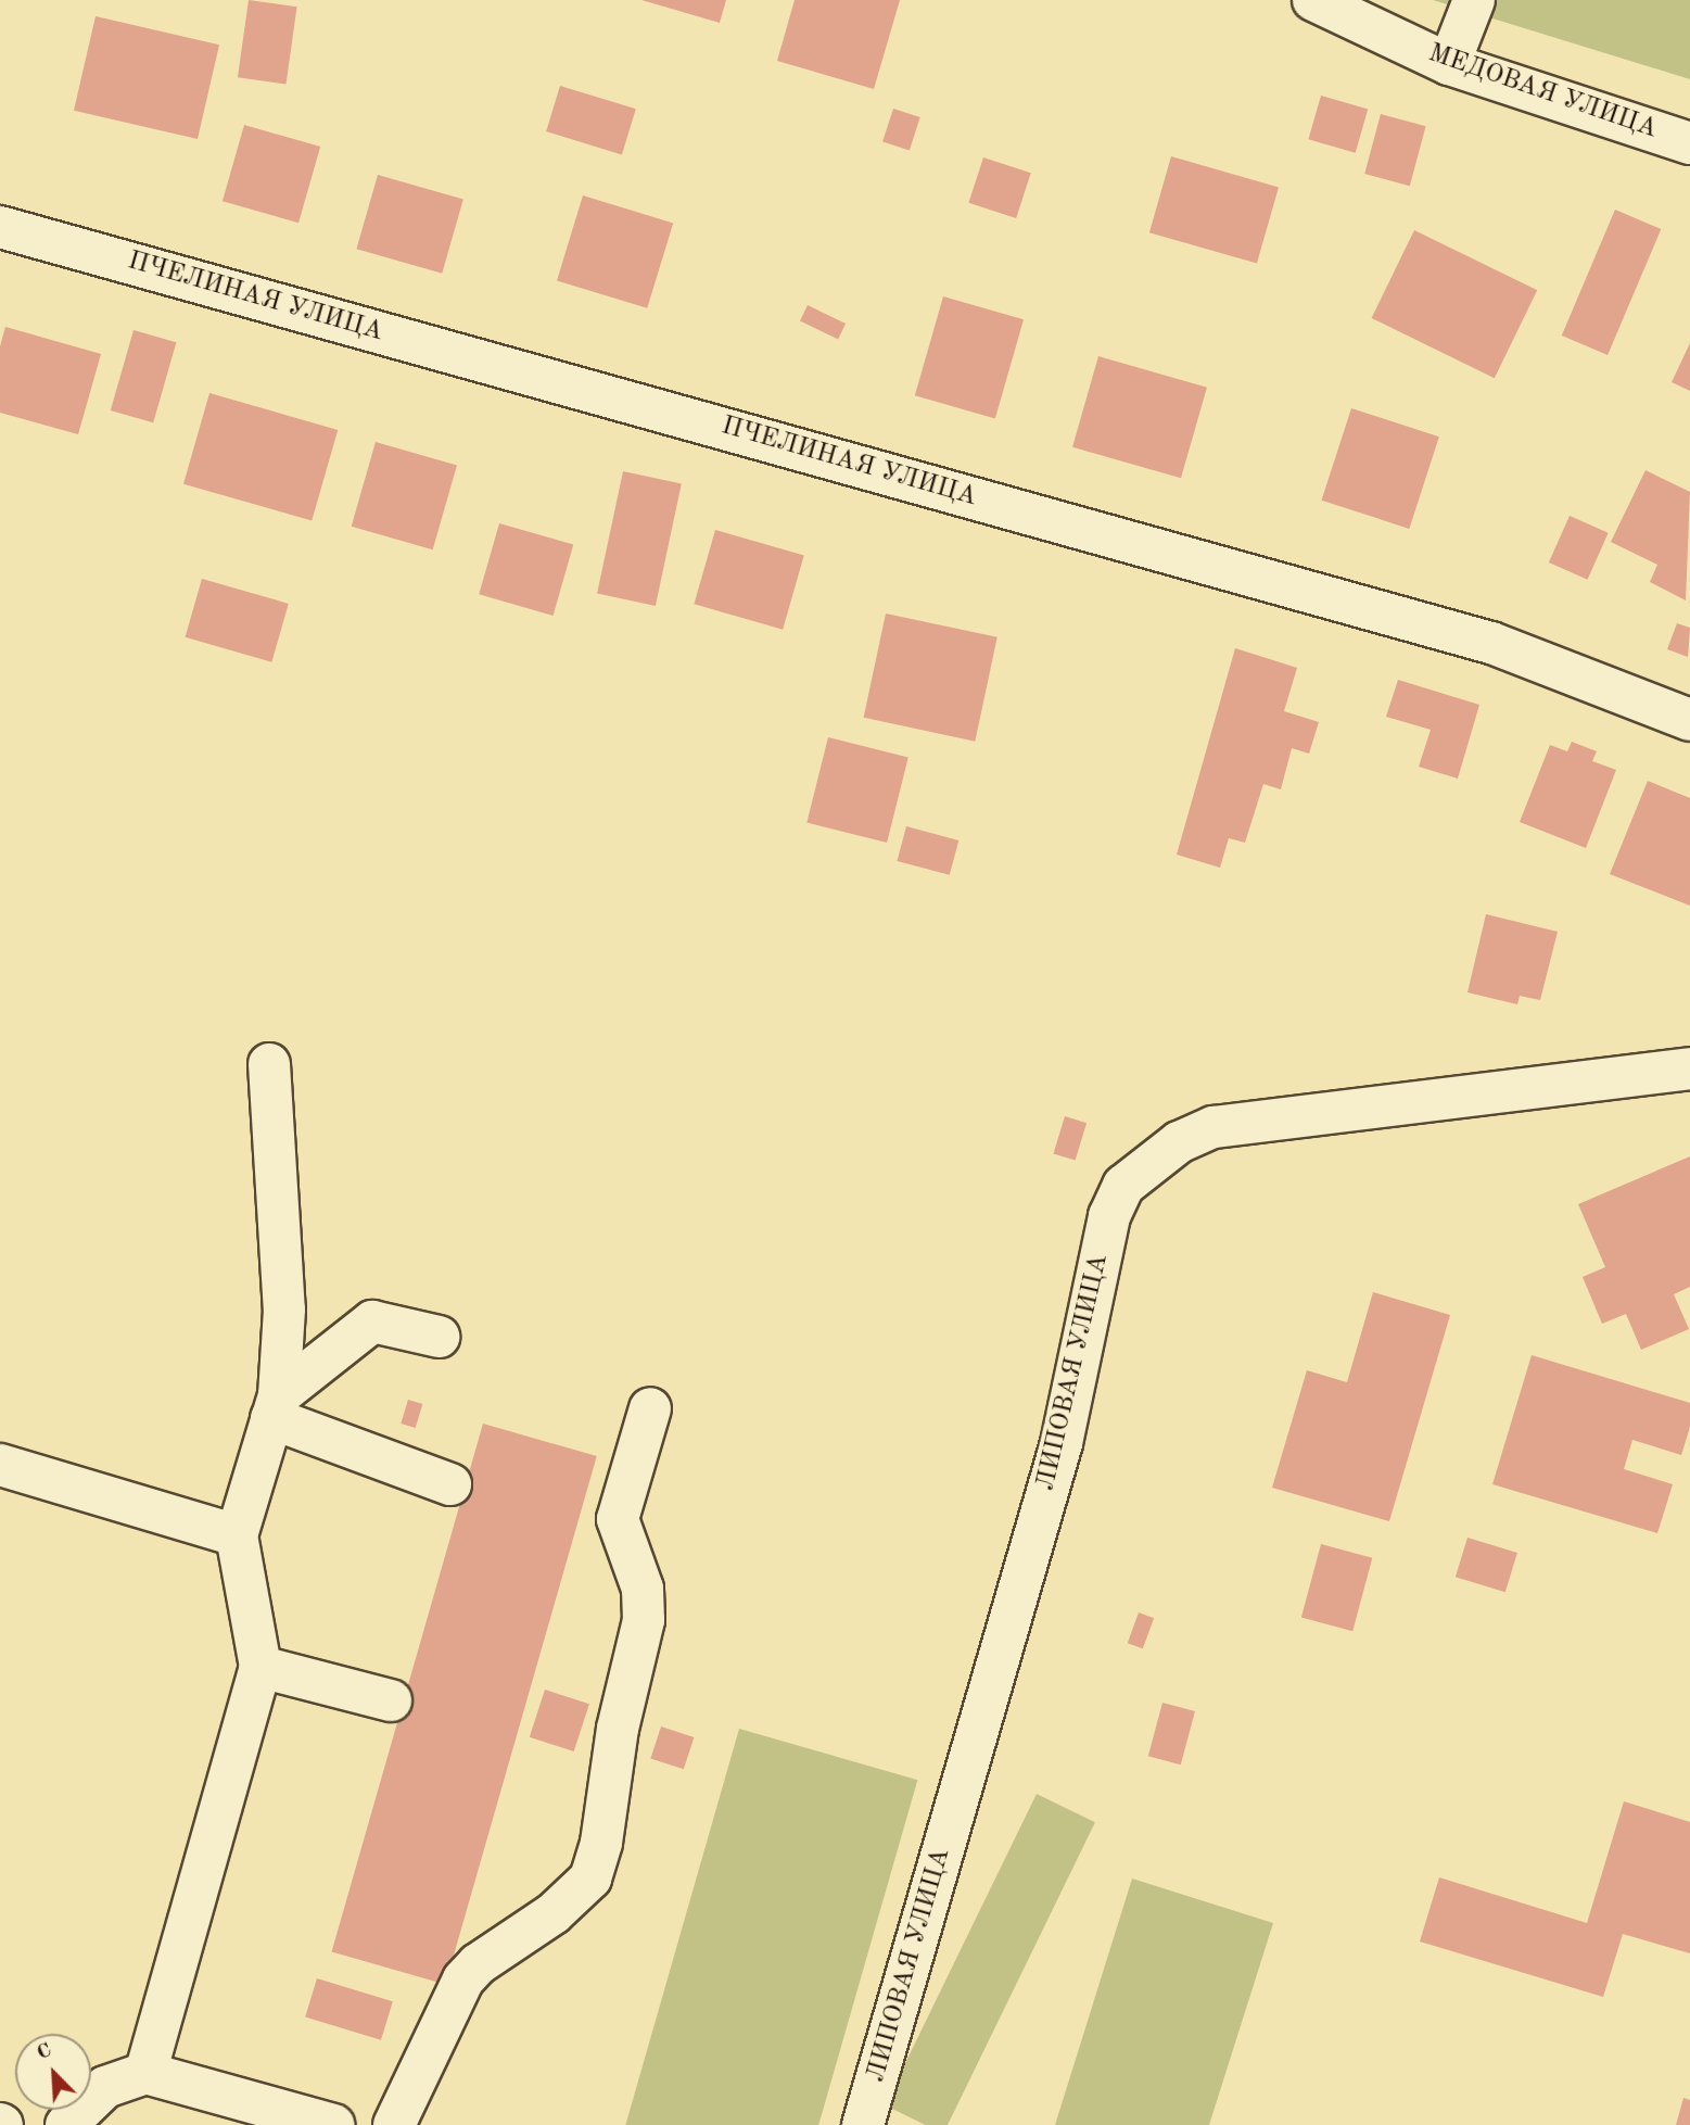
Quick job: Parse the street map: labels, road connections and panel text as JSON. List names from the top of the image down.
{
  "streets": {
    "street": ["МЕДОВАЯ УЛИЦА", "ПЧЕЛИНАЯ УЛИЦА", "ЛИПОВАЯ УЛИЦА"]
  },
  "north": "top left"
}
